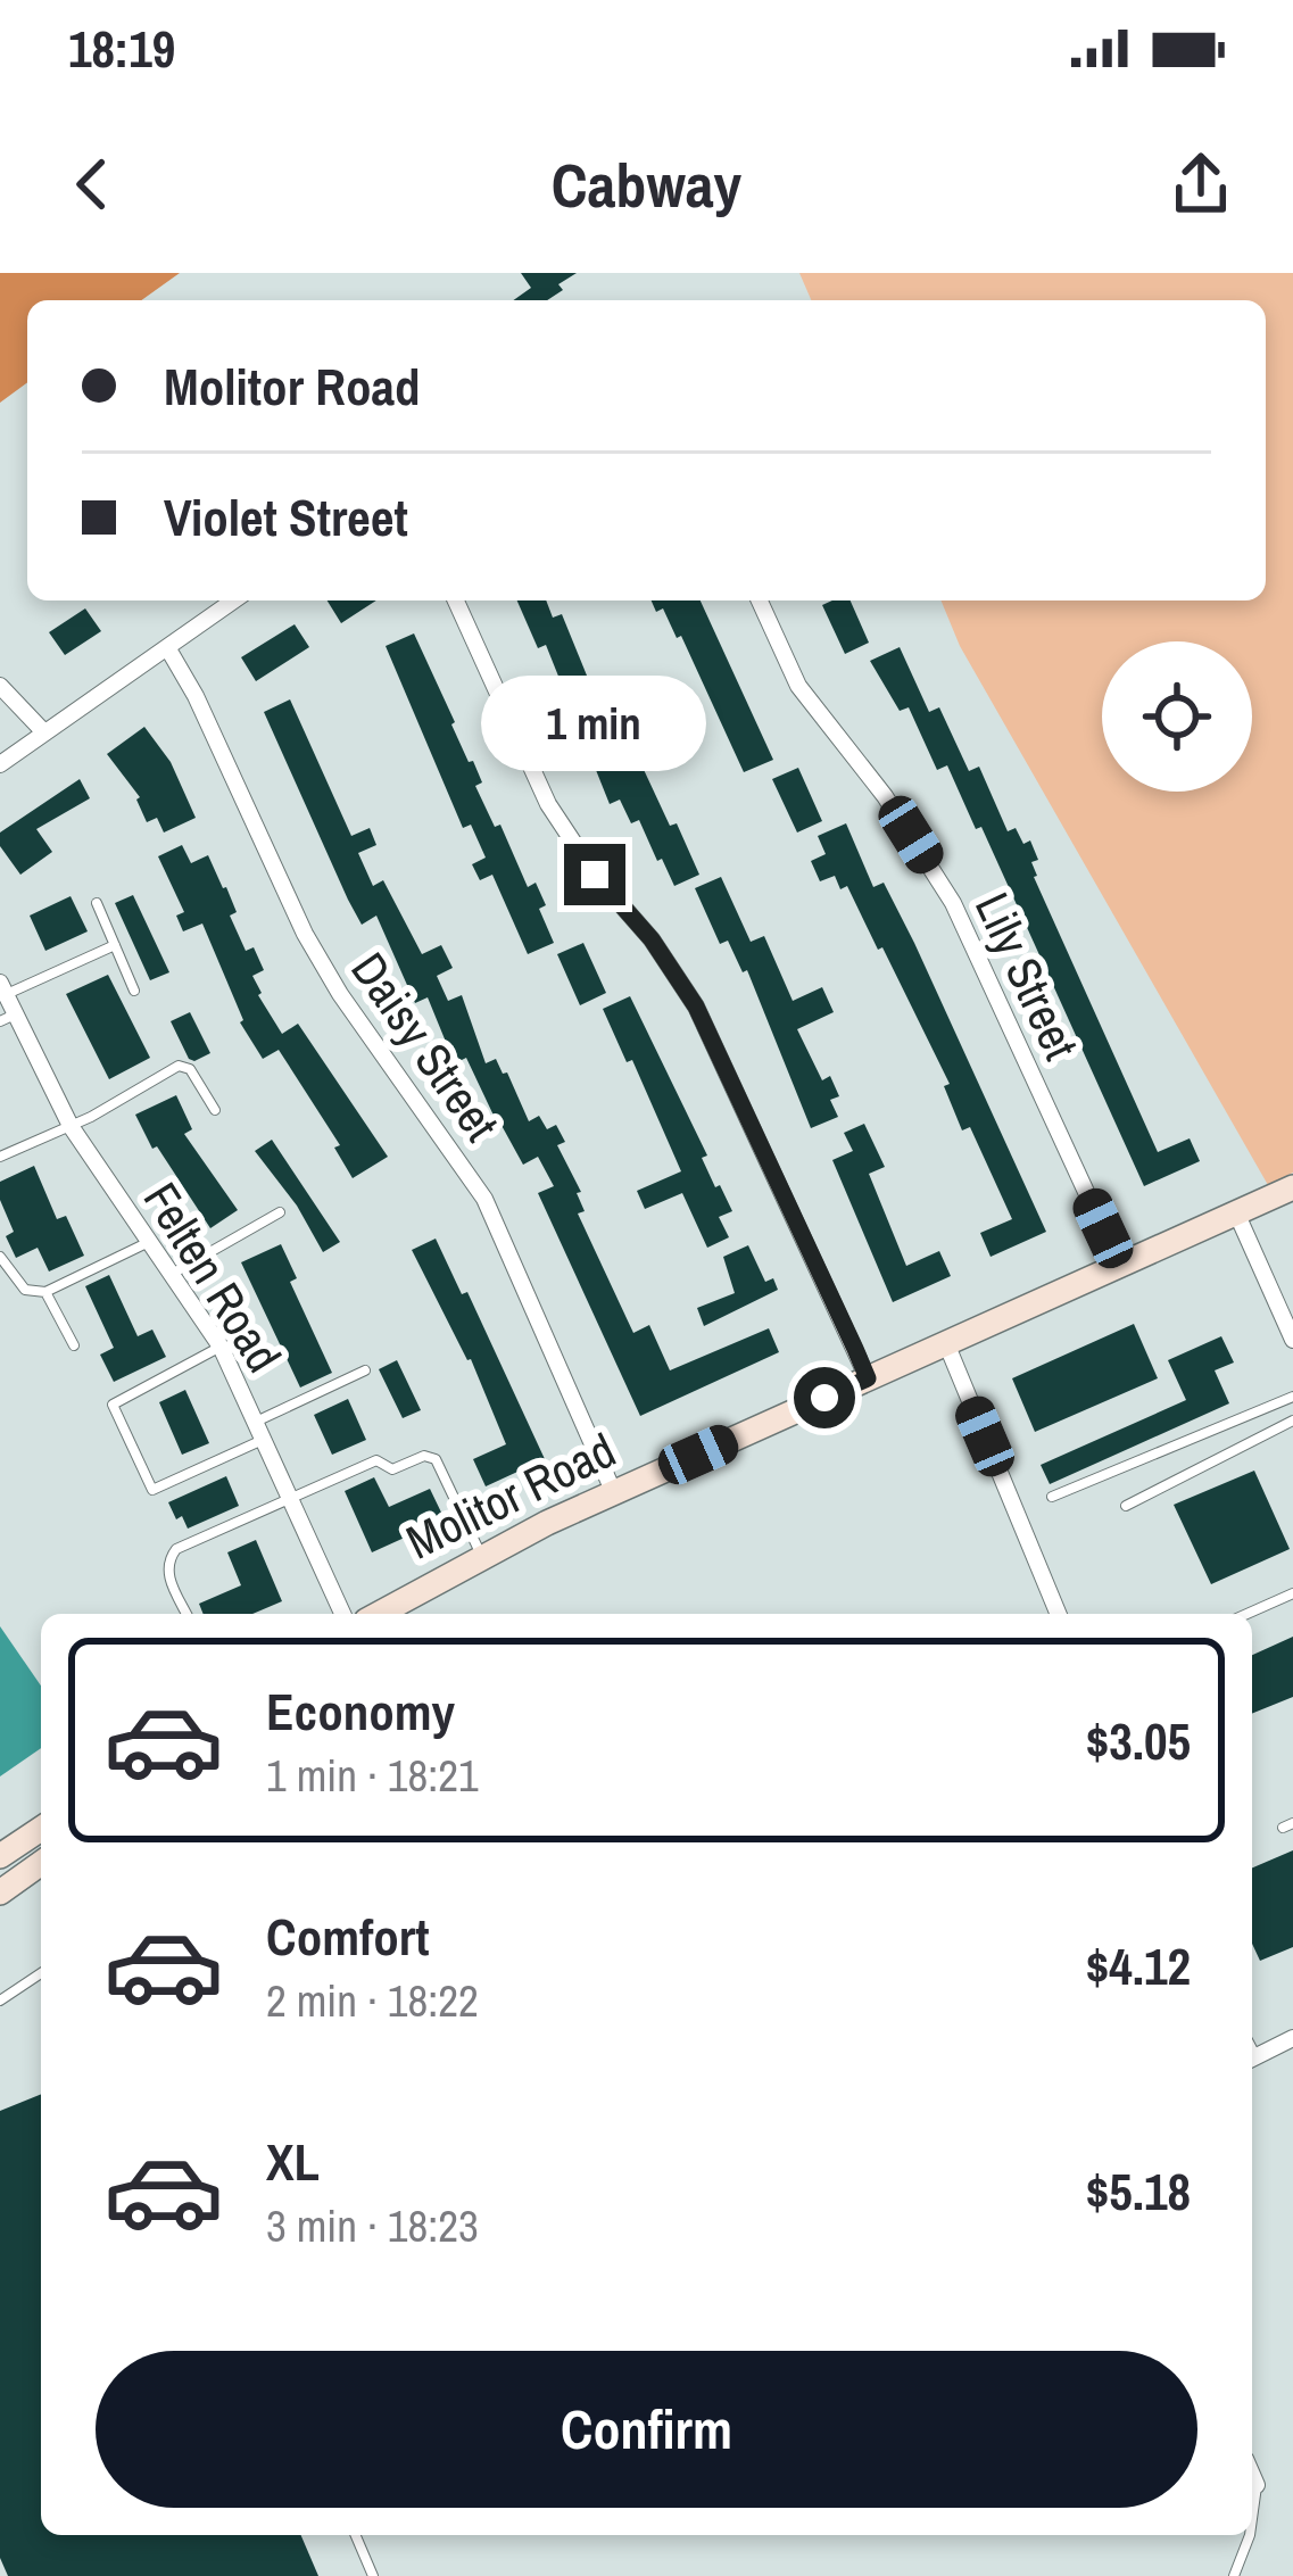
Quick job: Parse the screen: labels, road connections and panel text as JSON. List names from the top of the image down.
{
  "streets": {
    "street": [
      "Lily Street",
      "Daisy Street",
      "Felten Road",
      "Molitor Road"
    ]
  },
  "crossings": [
    ["Lily Street", "Molitor Road"],
    ["Daisy Street", "Molitor Road"]
  ],
  "page": {
    "status": "18:19",
    "header": "Cabway",
    "banner": ["Molitor Road", "Violet Street"],
    "bubble": "1 min",
    "list": [
      {
        "name": "Economy",
        "note": "1 min · 18:21",
        "value": "$3.05"
      },
      {
        "name": "Comfort",
        "note": "2 min · 18:22",
        "value": "$4.12"
      },
      {
        "name": "XL",
        "note": "3 min · 18:23",
        "value": "$5.18"
      }
    ],
    "buttons": "Confirm"
  }
}
